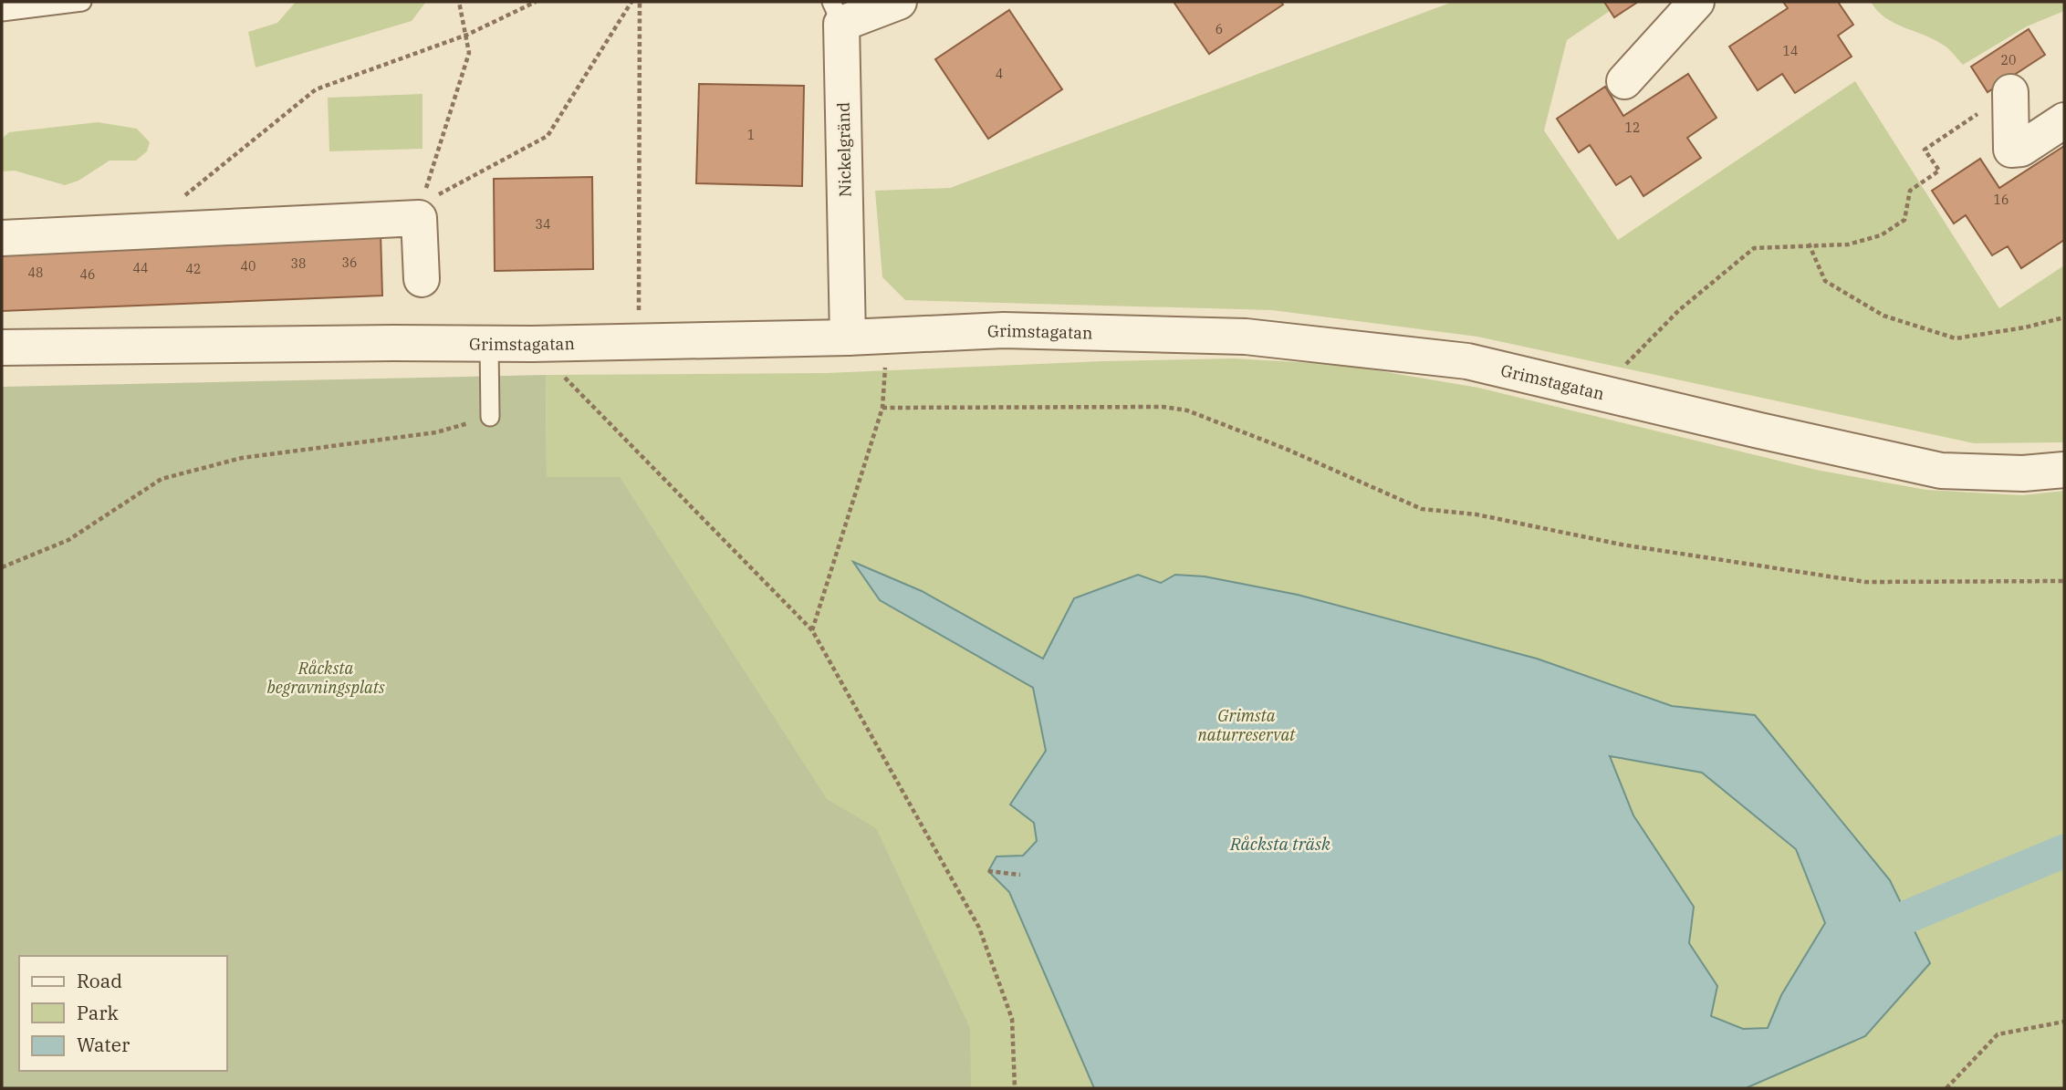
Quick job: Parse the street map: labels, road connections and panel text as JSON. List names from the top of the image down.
{
  "streets": {
    "street": ["Nickelgränd", "Grimstagatan"]
  },
  "crossings": [
    ["Nickelgränd", "Grimstagatan"]
  ],
  "water": ["Råcksta träsk"],
  "parks": ["Råcksta begravningsplats", "Grimsta naturreservat"],
  "house_numbers": [
    "6",
    "14",
    "20",
    "4",
    "12",
    "1",
    "16",
    "34",
    "36",
    "38",
    "40",
    "44",
    "42",
    "48",
    "46"
  ],
  "legend": ["Road", "Park", "Water"]
}
